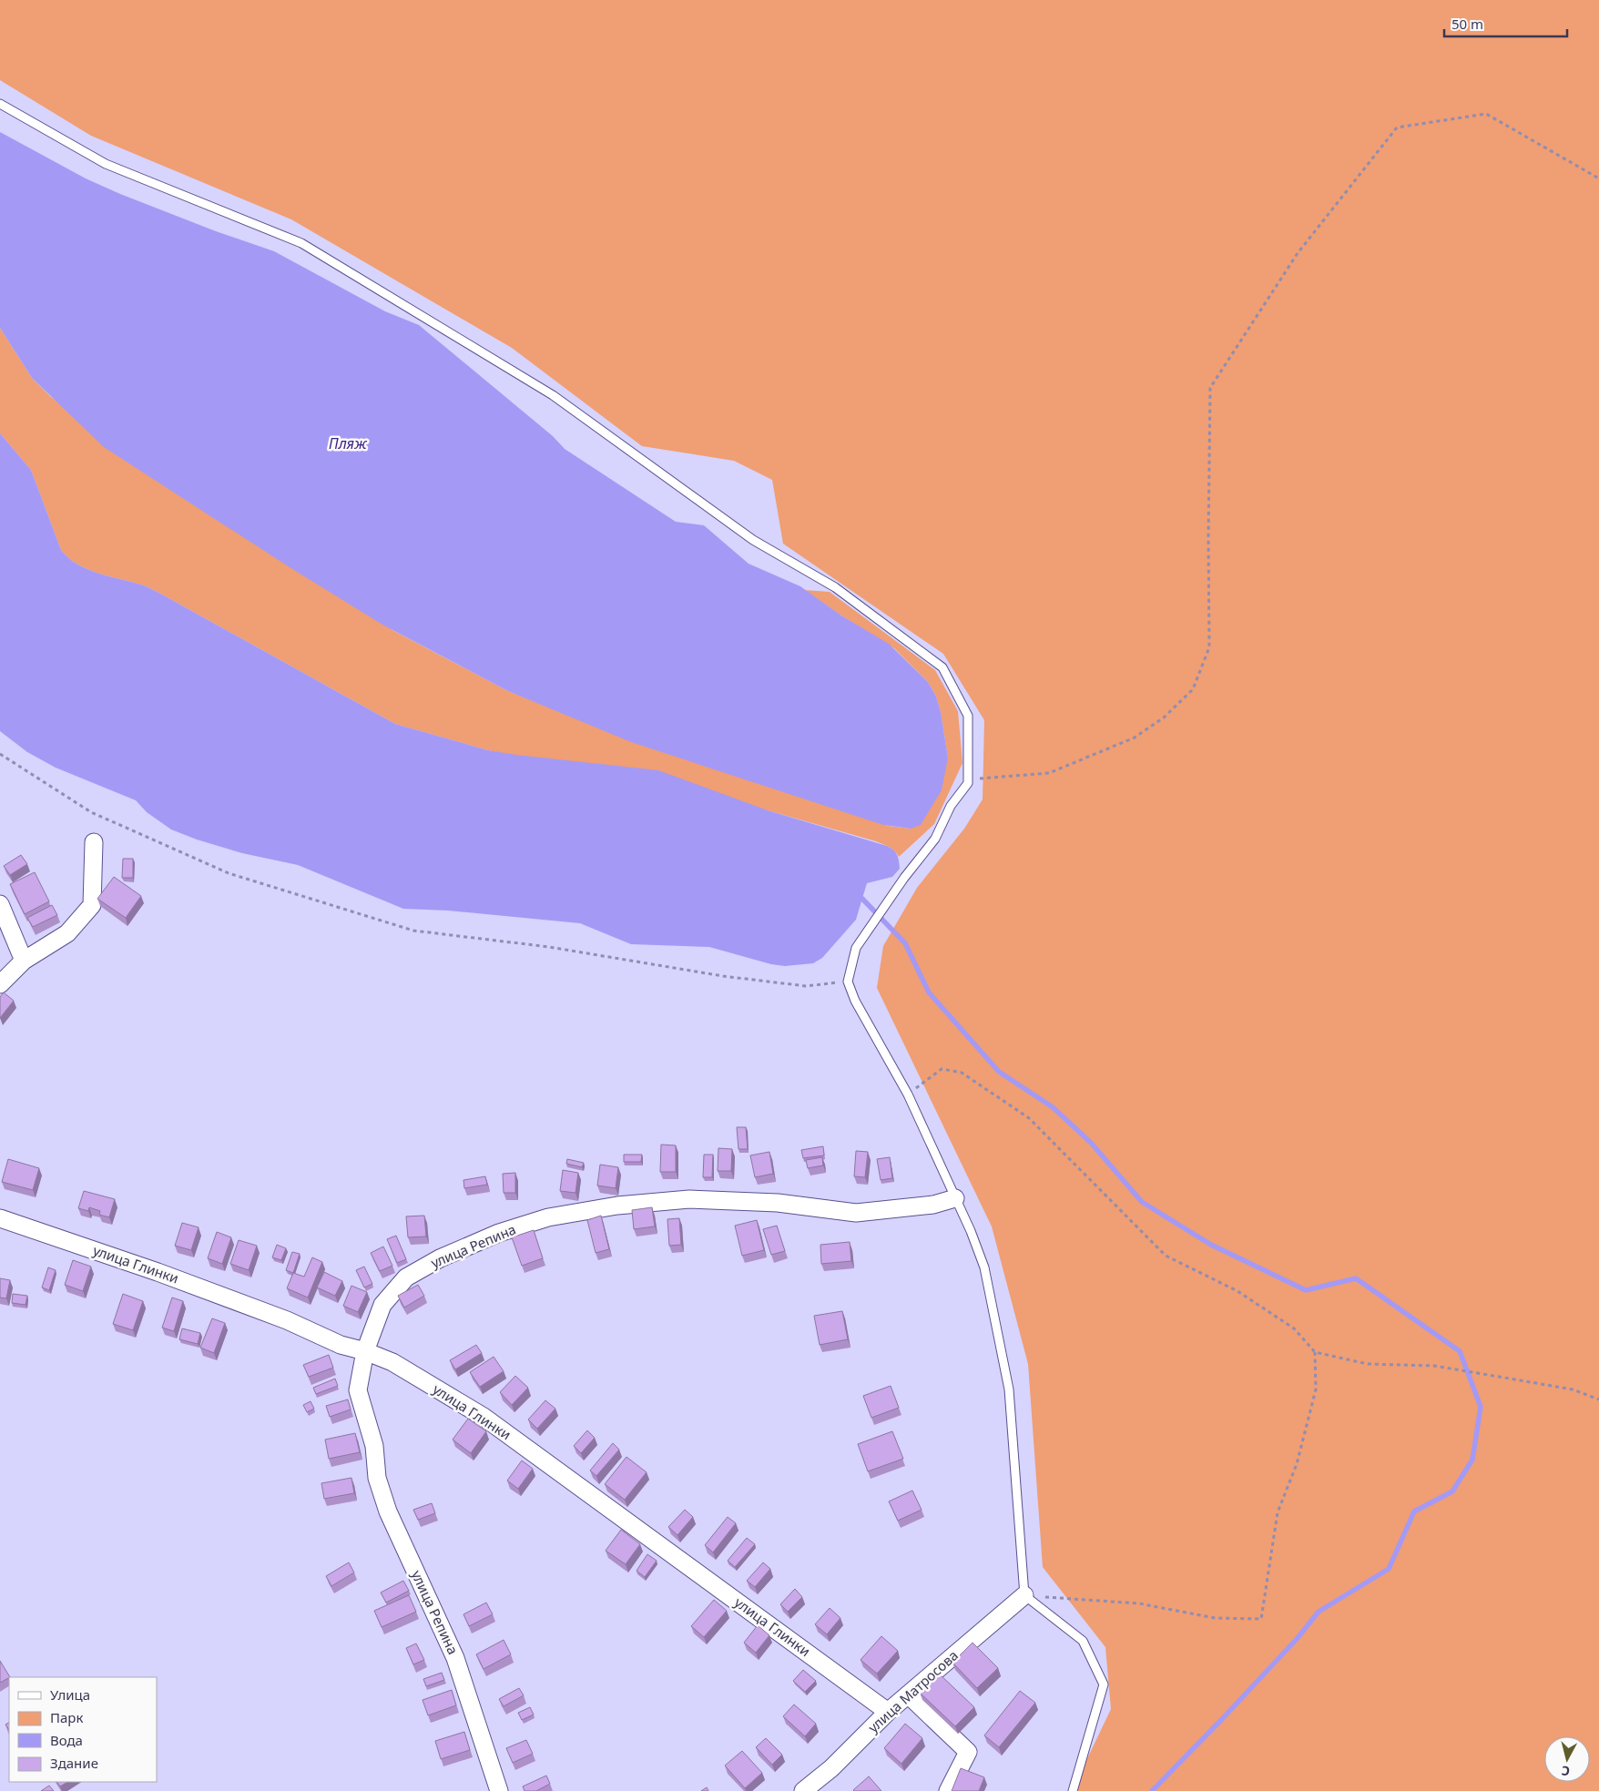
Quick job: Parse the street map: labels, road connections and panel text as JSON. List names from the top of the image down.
{
  "streets": {
    "street": ["улица Репина", "улица Глинки", "улица Матросова"]
  },
  "crossings": [
    ["улица Репина", "улица Глинки"],
    ["улица Глинки", "улица Матросова"]
  ],
  "water": ["Пляж"],
  "legend": [
    "Улица",
    "Парк",
    "Вода",
    "Здание"
  ],
  "scale_bar": "50 m",
  "north": "bottom"
}
